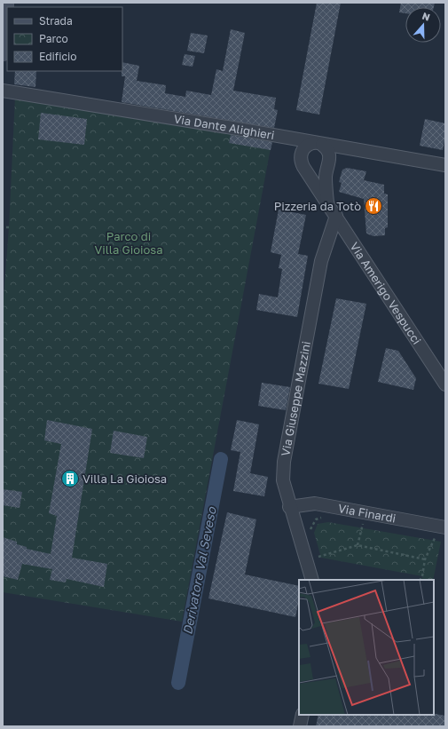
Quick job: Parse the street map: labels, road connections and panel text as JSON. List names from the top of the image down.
{
  "streets": {
    "street": [
      "Via Dante Alighieri",
      "Via Amerigo Vespucci",
      "Via Giuseppe Mazzini",
      "Via Finardi"
    ]
  },
  "crossings": [
    ["Via Dante Alighieri", "Via Amerigo Vespucci"],
    ["Via Amerigo Vespucci", "Via Giuseppe Mazzini"],
    ["Via Giuseppe Mazzini", "Via Finardi"]
  ],
  "water": ["Derivatore Val Seveso"],
  "parks": ["Parco di Villa Gioiosa"],
  "places": {
    "restaurant": ["Pizzeria da Totò"],
    "building": ["Villa La Gioiosa"]
  },
  "legend": ["Strada", "Parco", "Edificio"],
  "north": "top"
}
